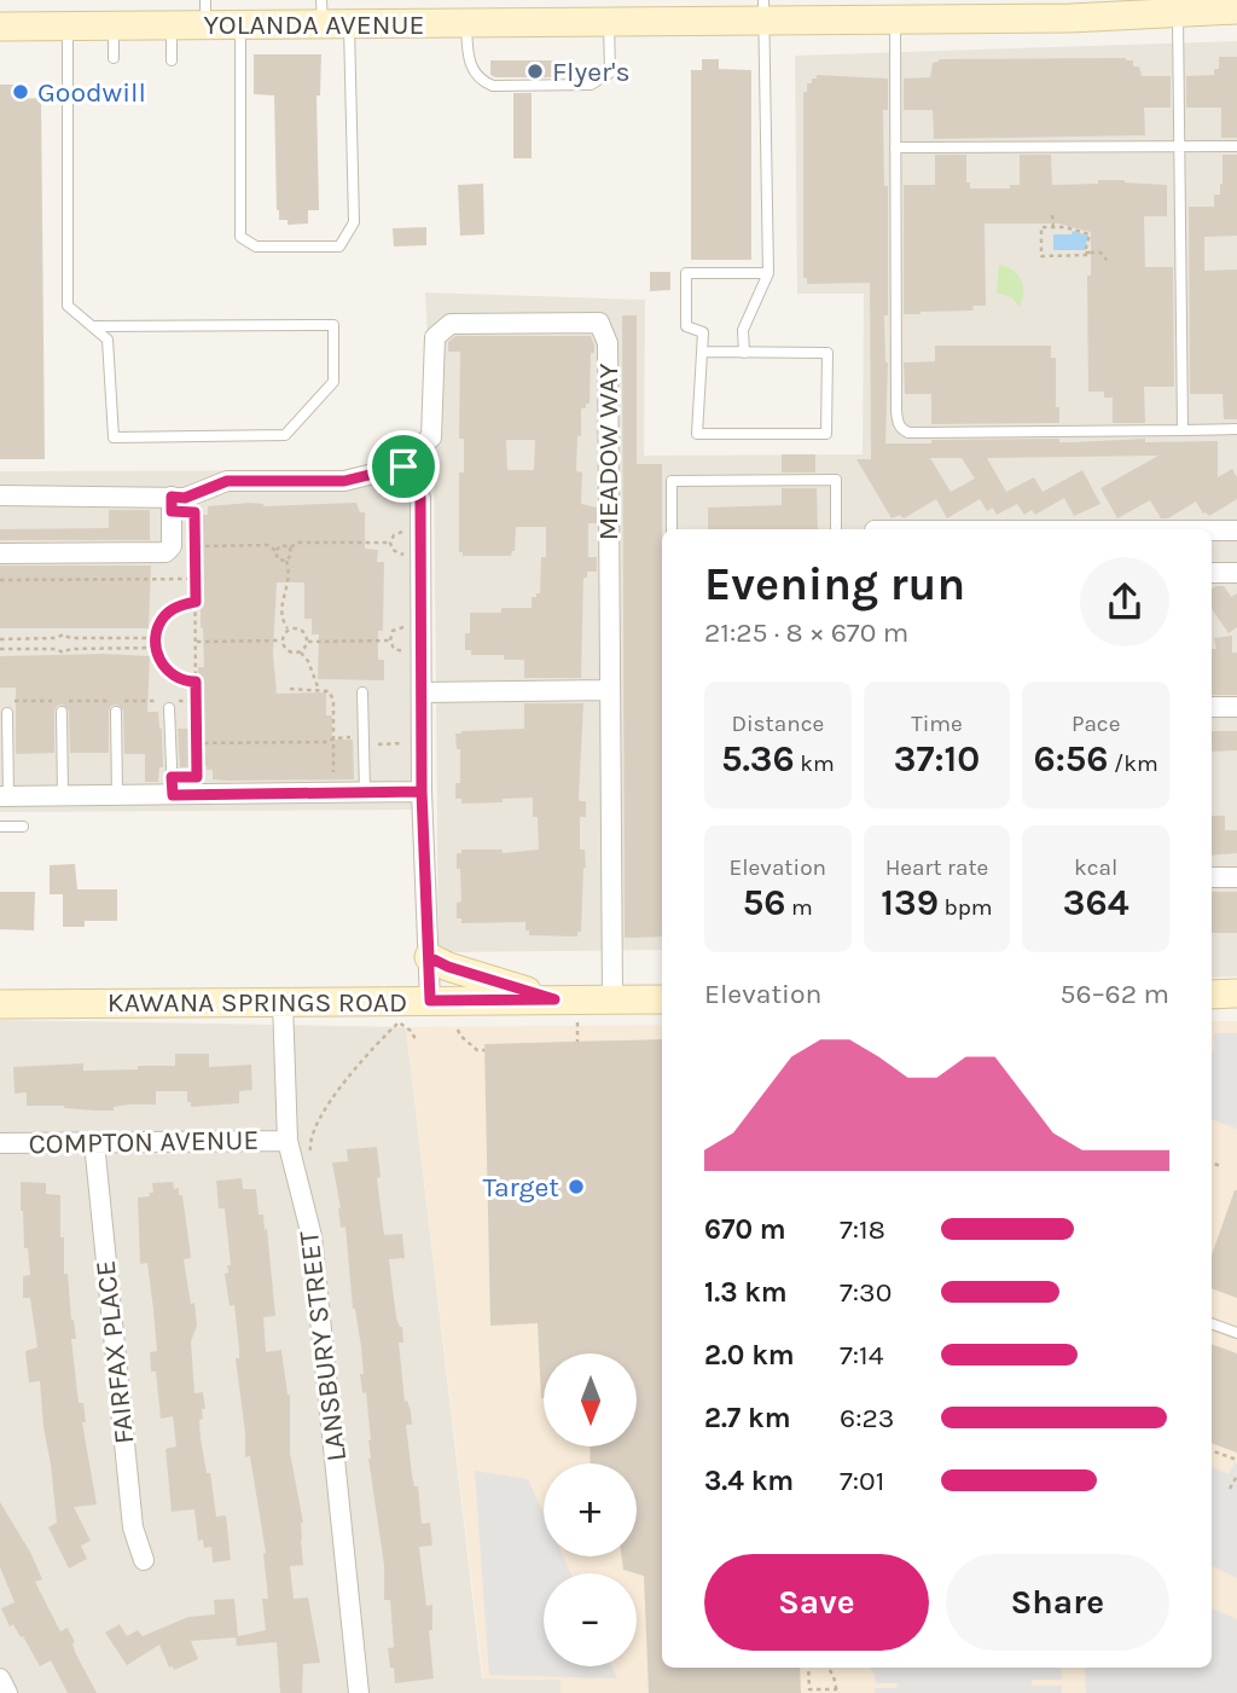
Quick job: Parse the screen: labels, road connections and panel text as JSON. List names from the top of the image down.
{
  "streets": {
    "main road": ["YOLANDA AVENUE", "KAWANA SPRINGS ROAD"],
    "street": [
      "MEADOW WAY",
      "COMPTON AVENUE",
      "LANSBURY STREET",
      "FAIRFAX PLACE"
    ]
  },
  "crossings": [
    ["MEADOW WAY", "KAWANA SPRINGS ROAD"],
    ["KAWANA SPRINGS ROAD", "LANSBURY STREET"],
    ["COMPTON AVENUE", "LANSBURY STREET"],
    ["COMPTON AVENUE", "FAIRFAX PLACE"]
  ],
  "places": ["Flyer's", "Goodwill", "Target"],
  "north": "bottom",
  "page": {
    "heading": ["Evening run", "21:25 · 8 × 670 m"],
    "stats": [
      ["Distance", "5.36 km"],
      ["Time", "37:10"],
      ["Pace", "6:56 /km"],
      ["Elevation", "56 m"],
      ["Heart rate", "139 bpm"],
      ["kcal", "364"]
    ],
    "chart": ["Elevation", "56–62 m"],
    "list": [
      {
        "name": "670 m",
        "note": "7:18"
      },
      {
        "name": "1.3 km",
        "note": "7:30"
      },
      {
        "name": "2.0 km",
        "note": "7:14"
      },
      {
        "name": "2.7 km",
        "note": "6:23"
      },
      {
        "name": "3.4 km",
        "note": "7:01"
      }
    ],
    "map_buttons": ["+", "−"],
    "buttons": ["Save", "Share"]
  }
}
